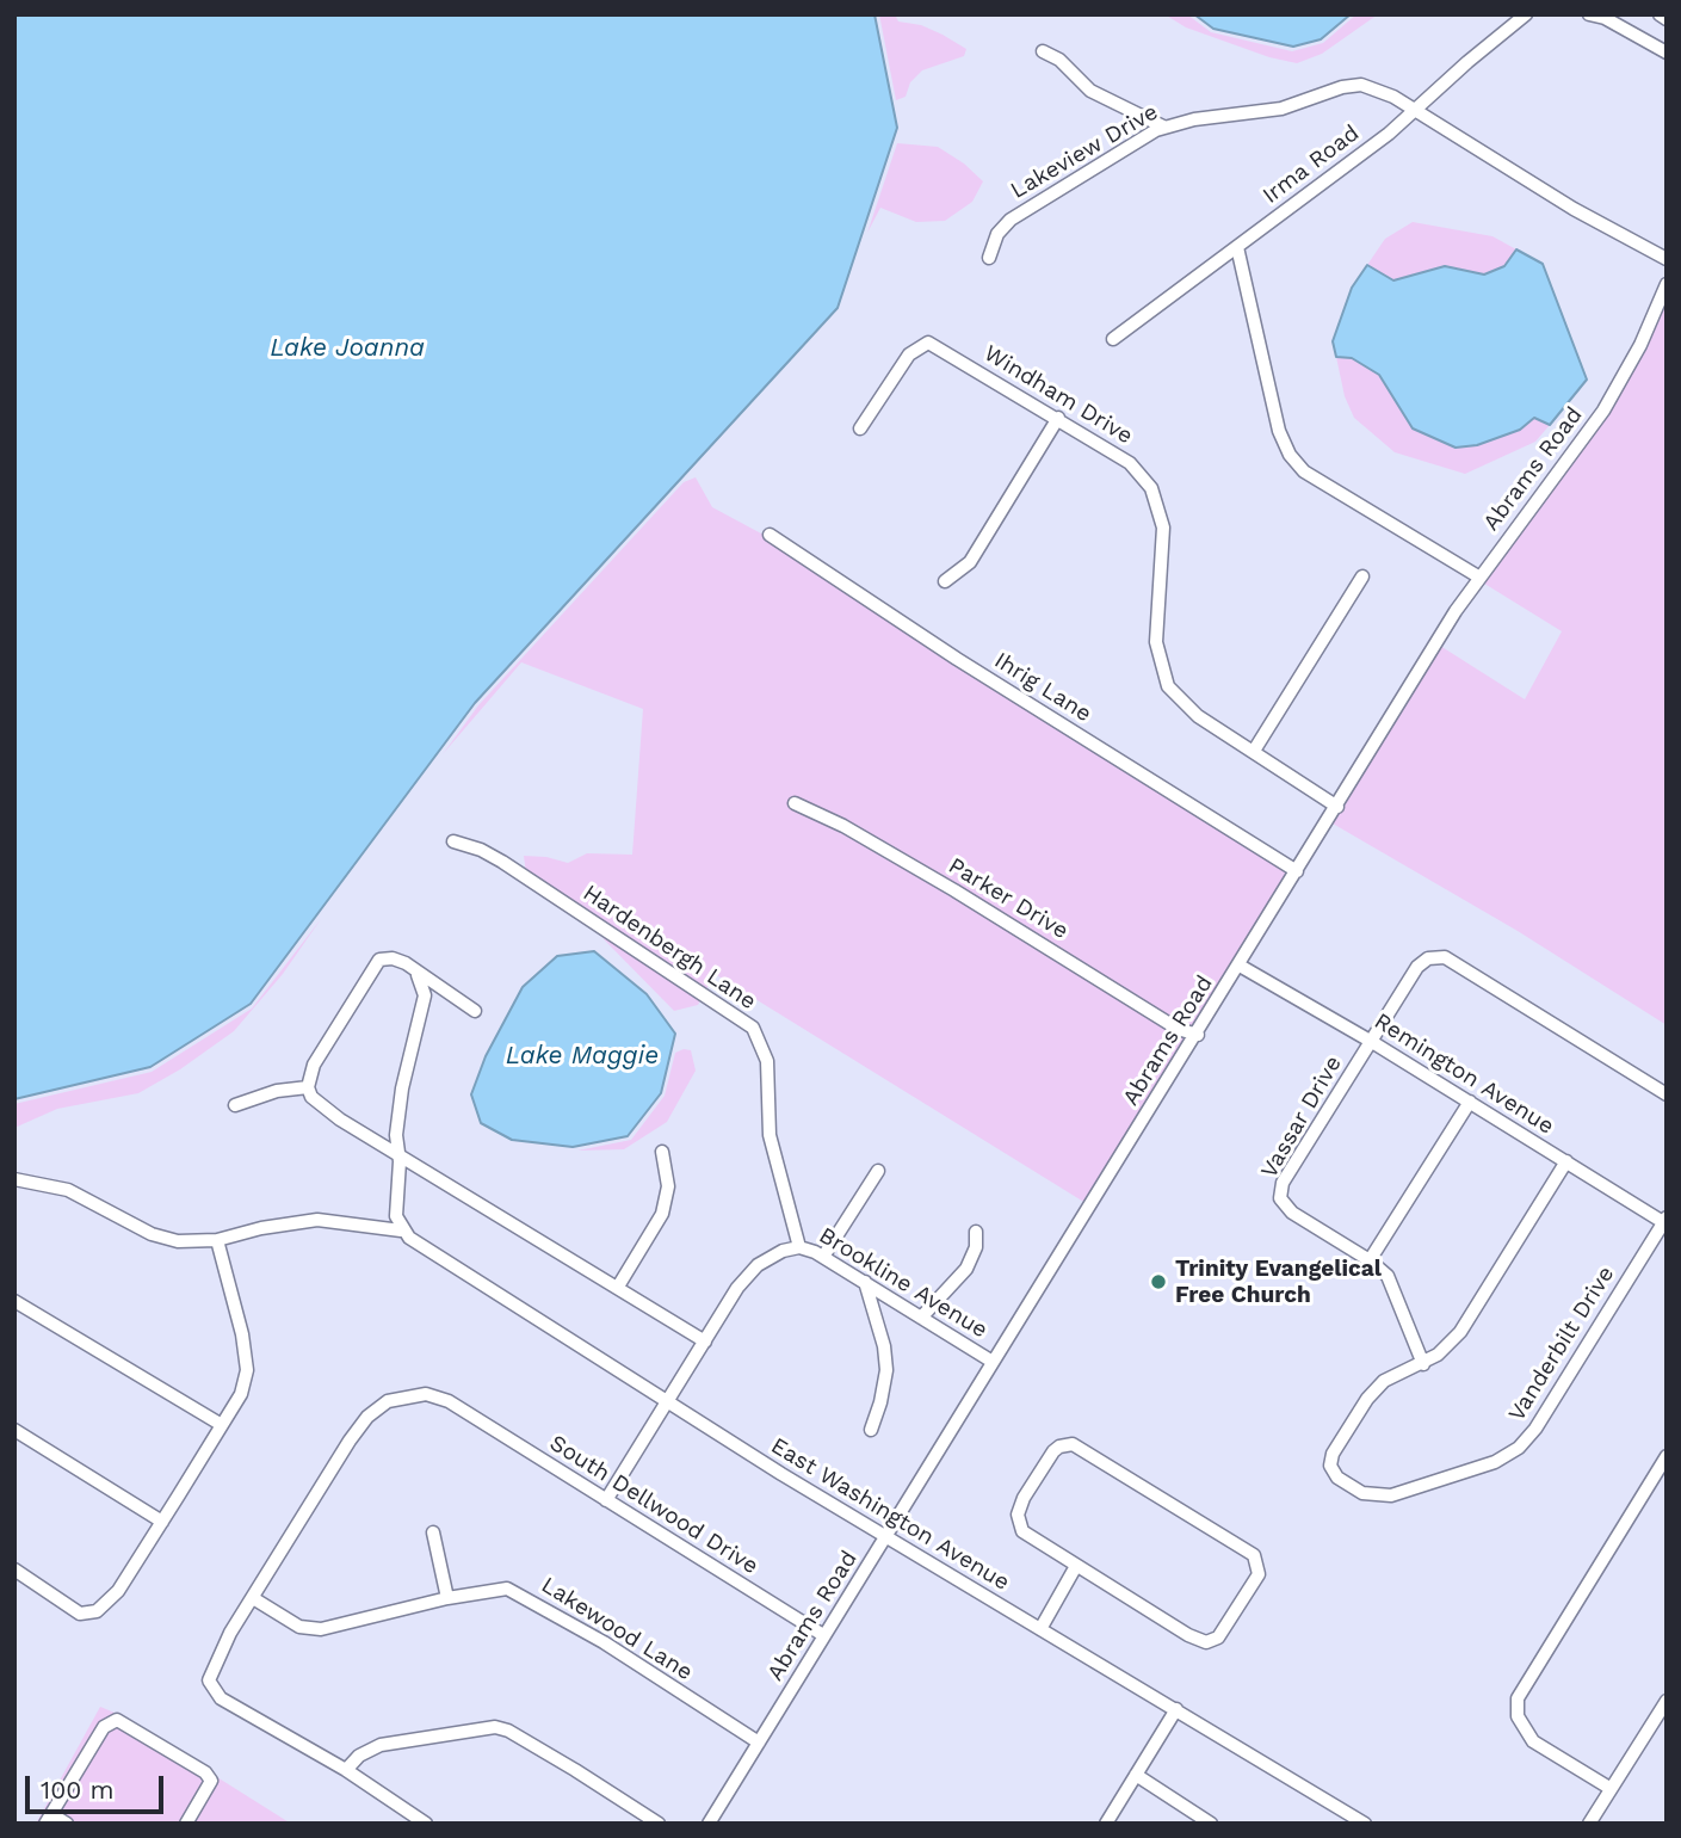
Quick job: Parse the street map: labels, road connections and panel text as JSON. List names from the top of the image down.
{
  "streets": {
    "street": [
      "Lakeview Drive",
      "Irma Road",
      "Windham Drive",
      "Abrams Road",
      "Ihrig Lane",
      "Parker Drive",
      "Hardenbergh Lane",
      "Remington Avenue",
      "Vassar Drive",
      "Brookline Avenue",
      "Vanderbilt Drive",
      "South Dellwood Drive",
      "East Washington Avenue",
      "Lakewood Lane"
    ]
  },
  "crossings": [
    ["Lakeview Drive", "Irma Road"],
    ["Windham Drive", "Abrams Road"],
    ["Abrams Road", "Ihrig Lane"],
    ["Abrams Road", "Parker Drive"],
    ["Abrams Road", "Remington Avenue"],
    ["Abrams Road", "Brookline Avenue"],
    ["Abrams Road", "South Dellwood Drive"],
    ["Abrams Road", "East Washington Avenue"],
    ["Abrams Road", "Lakewood Lane"],
    ["Hardenbergh Lane", "Brookline Avenue"],
    ["Remington Avenue", "Vassar Drive"],
    ["Remington Avenue", "Vanderbilt Drive"],
    ["Vassar Drive", "Vanderbilt Drive"],
    ["Brookline Avenue", "South Dellwood Drive"],
    ["Brookline Avenue", "East Washington Avenue"],
    ["South Dellwood Drive", "Lakewood Lane"]
  ],
  "water": ["Lake Joanna", "Lake Maggie"],
  "places": ["Trinity Evangelical Free Church"],
  "scale_bar": "100 m"
}
